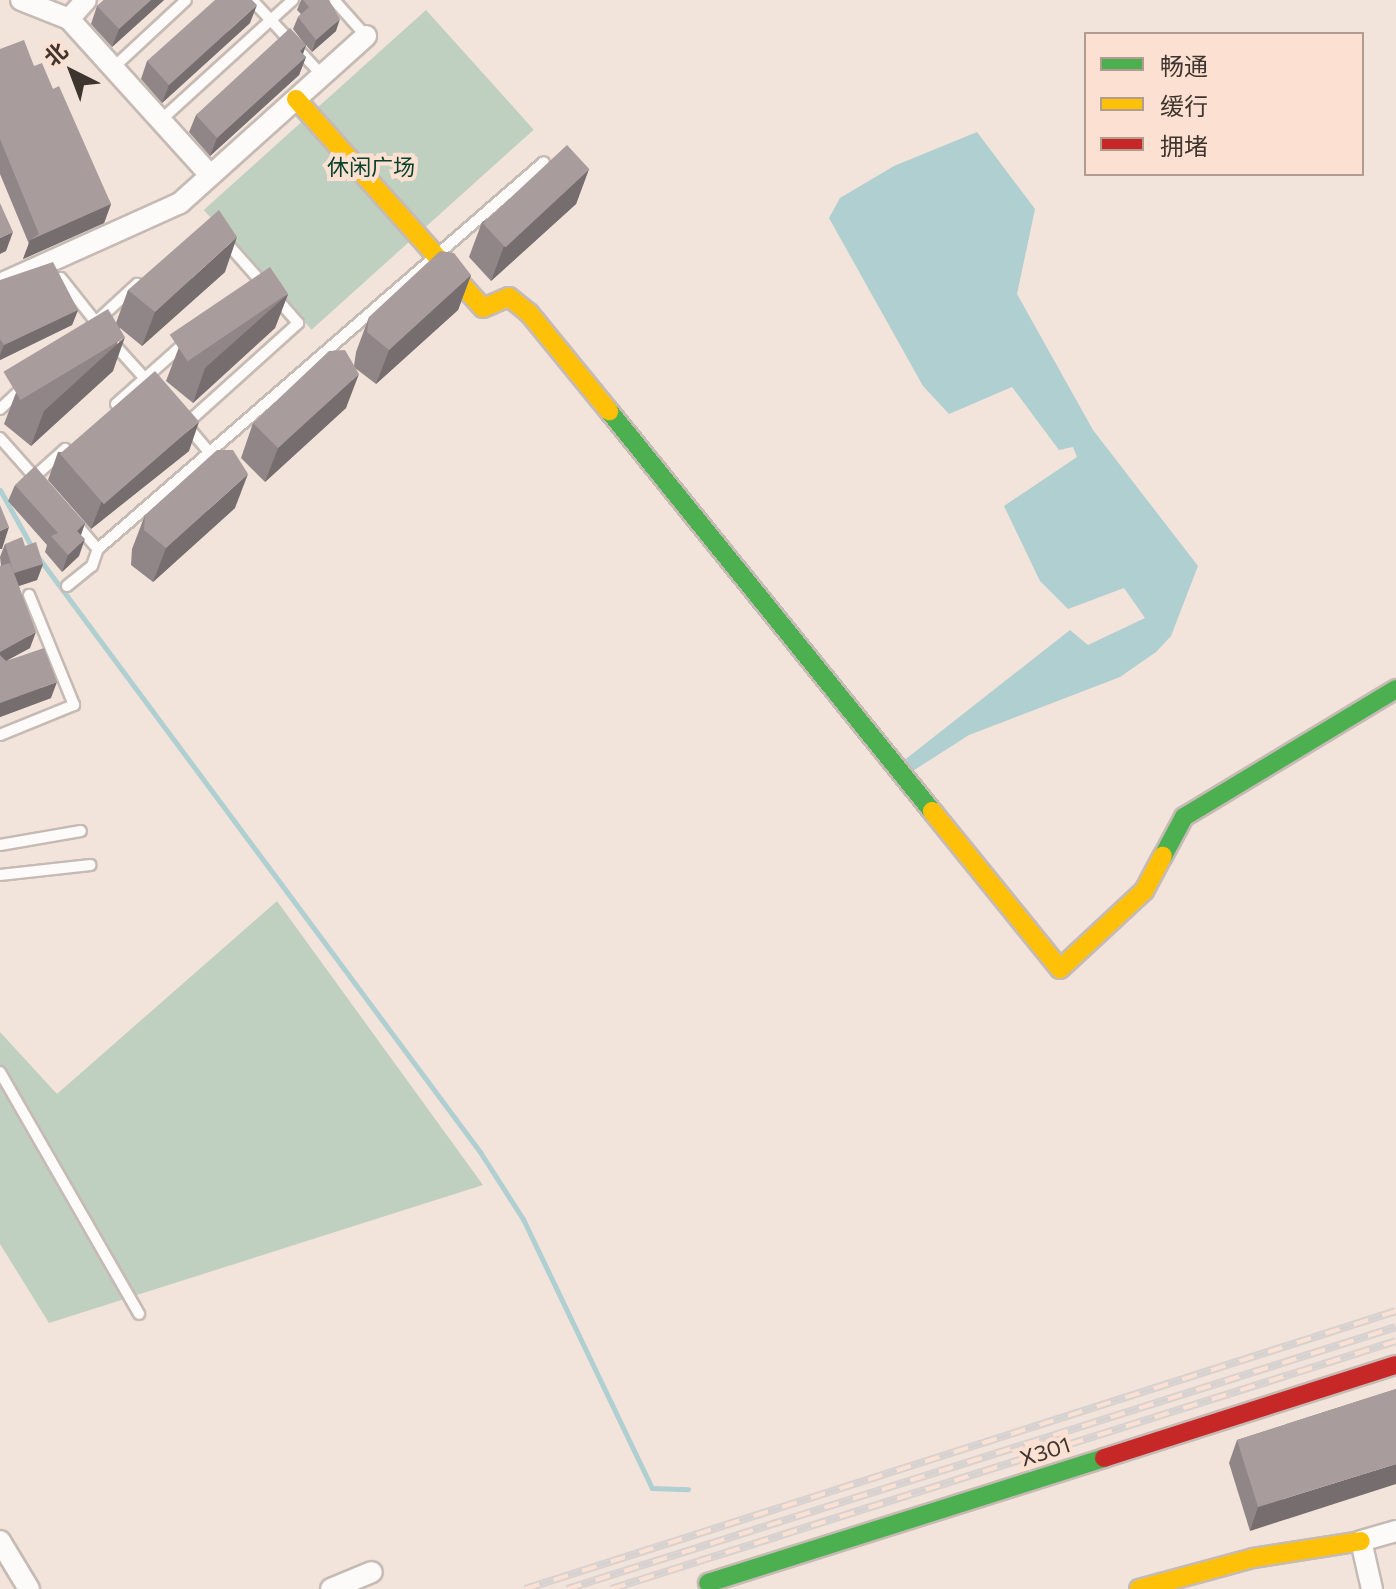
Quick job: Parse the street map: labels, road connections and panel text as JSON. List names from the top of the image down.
{
  "streets": {
    "street": ["X301"]
  },
  "parks": ["休闲广场"],
  "legend": ["畅通", "缓行", "拥堵"],
  "north": "top left"
}
